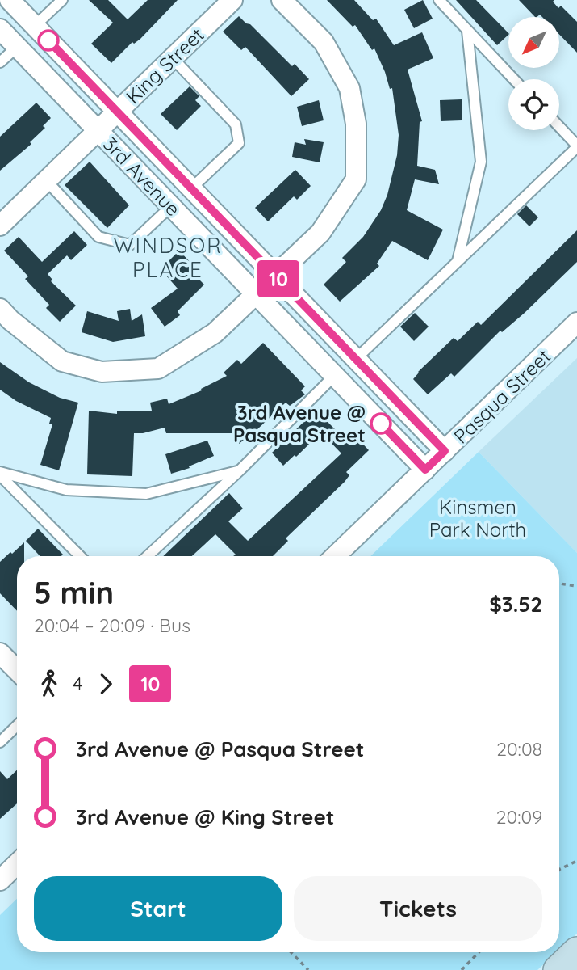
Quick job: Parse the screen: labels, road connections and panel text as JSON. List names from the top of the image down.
{
  "streets": {
    "street": ["King Street", "3rd Avenue", "Pasqua Street"]
  },
  "crossings": [
    ["King Street", "3rd Avenue"],
    ["3rd Avenue", "Pasqua Street"]
  ],
  "districts": ["WINDSOR PLACE"],
  "parks": ["Kinsmen Park North"],
  "places": ["3rd Avenue @ Pasqua Street"],
  "lines": ["bus line 10"],
  "north": "bottom left",
  "page": {
    "on_map": "10",
    "heading": ["5 min", "20:04 – 20:09 · Bus", "$3.52"],
    "legs": ["4", "10"],
    "list": [
      {
        "name": "3rd Avenue @ Pasqua Street",
        "value": "20:08"
      },
      {
        "name": "3rd Avenue @ King Street",
        "value": "20:09"
      }
    ],
    "buttons": ["Start", "Tickets"]
  }
}
